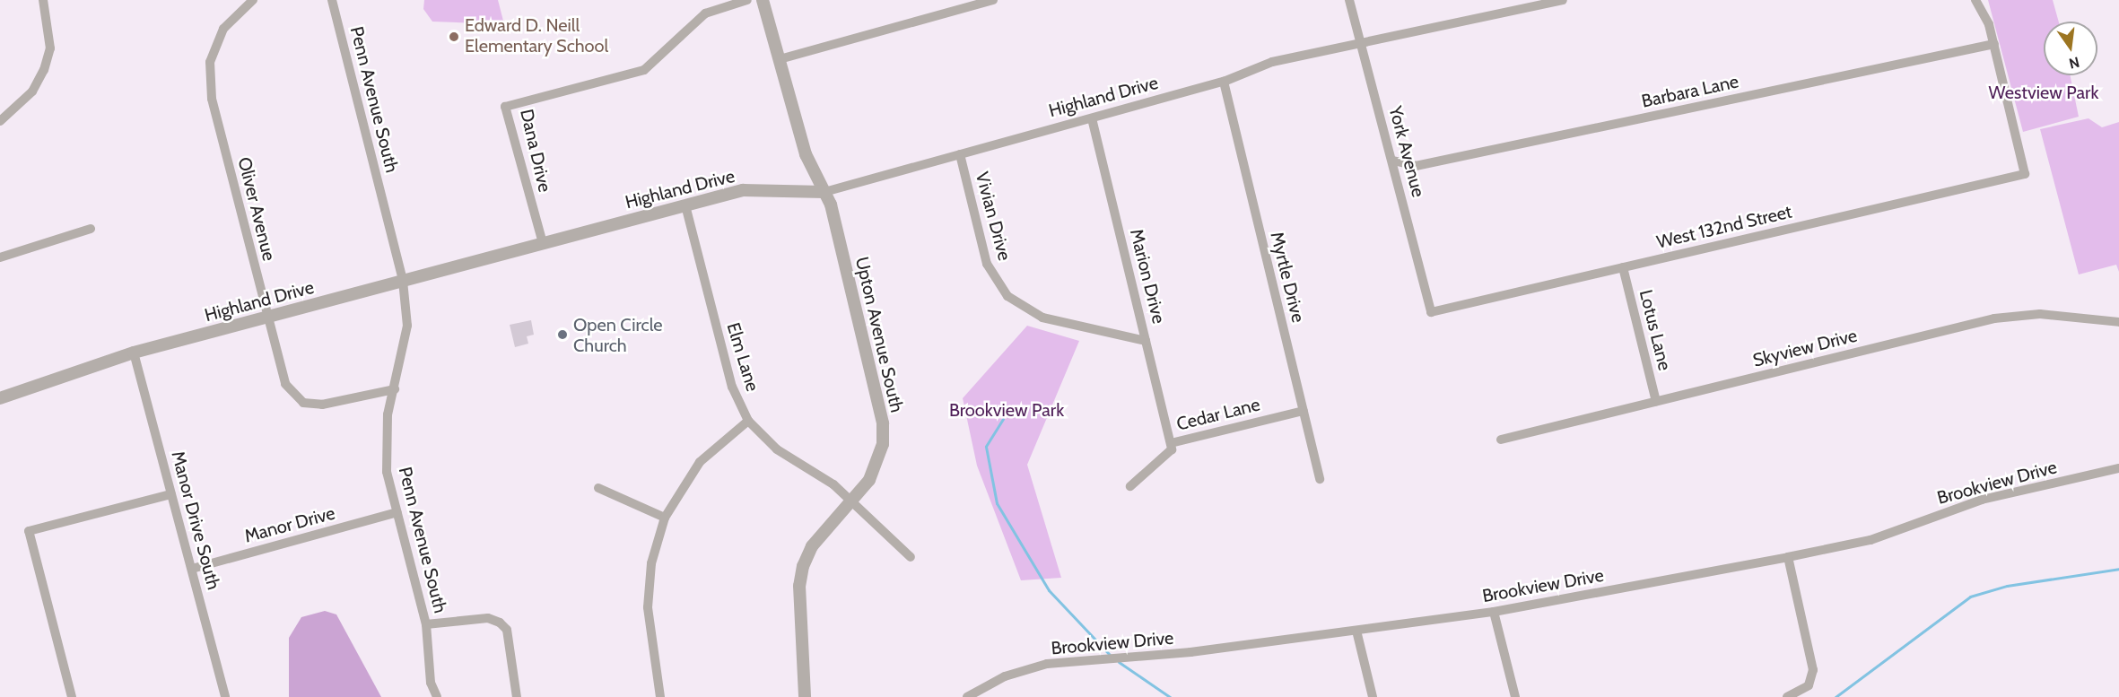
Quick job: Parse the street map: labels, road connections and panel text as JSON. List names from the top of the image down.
{
  "streets": {
    "street": [
      "Barbara Lane",
      "Highland Drive",
      "Penn Avenue South",
      "Dana Drive",
      "York Avenue",
      "Oliver Avenue",
      "Vivian Drive",
      "West 132nd Street",
      "Marion Drive",
      "Myrtle Drive",
      "Lotus Lane",
      "Upton Avenue South",
      "Skyview Drive",
      "Elm Lane",
      "Cedar Lane",
      "Brookview Drive",
      "Manor Drive South",
      "Manor Drive"
    ]
  },
  "crossings": [
    ["Barbara Lane", "York Avenue"],
    ["Barbara Lane", "West 132nd Street"],
    ["Highland Drive", "Penn Avenue South"],
    ["Highland Drive", "Dana Drive"],
    ["Highland Drive", "York Avenue"],
    ["Highland Drive", "Oliver Avenue"],
    ["Highland Drive", "Vivian Drive"],
    ["Highland Drive", "Marion Drive"],
    ["Highland Drive", "Myrtle Drive"],
    ["Highland Drive", "Upton Avenue South"],
    ["Highland Drive", "Elm Lane"],
    ["Highland Drive", "Manor Drive South"],
    ["Penn Avenue South", "Oliver Avenue"],
    ["Penn Avenue South", "Manor Drive"],
    ["York Avenue", "West 132nd Street"],
    ["Vivian Drive", "Marion Drive"],
    ["West 132nd Street", "Lotus Lane"],
    ["Marion Drive", "Cedar Lane"],
    ["Myrtle Drive", "Cedar Lane"],
    ["Lotus Lane", "Skyview Drive"],
    ["Upton Avenue South", "Elm Lane"],
    ["Manor Drive South", "Manor Drive"]
  ],
  "parks": ["Westview Park", "Brookview Park"],
  "places": ["Edward D. Neill Elementary School", "Open Circle Church"],
  "north": "bottom"
}
